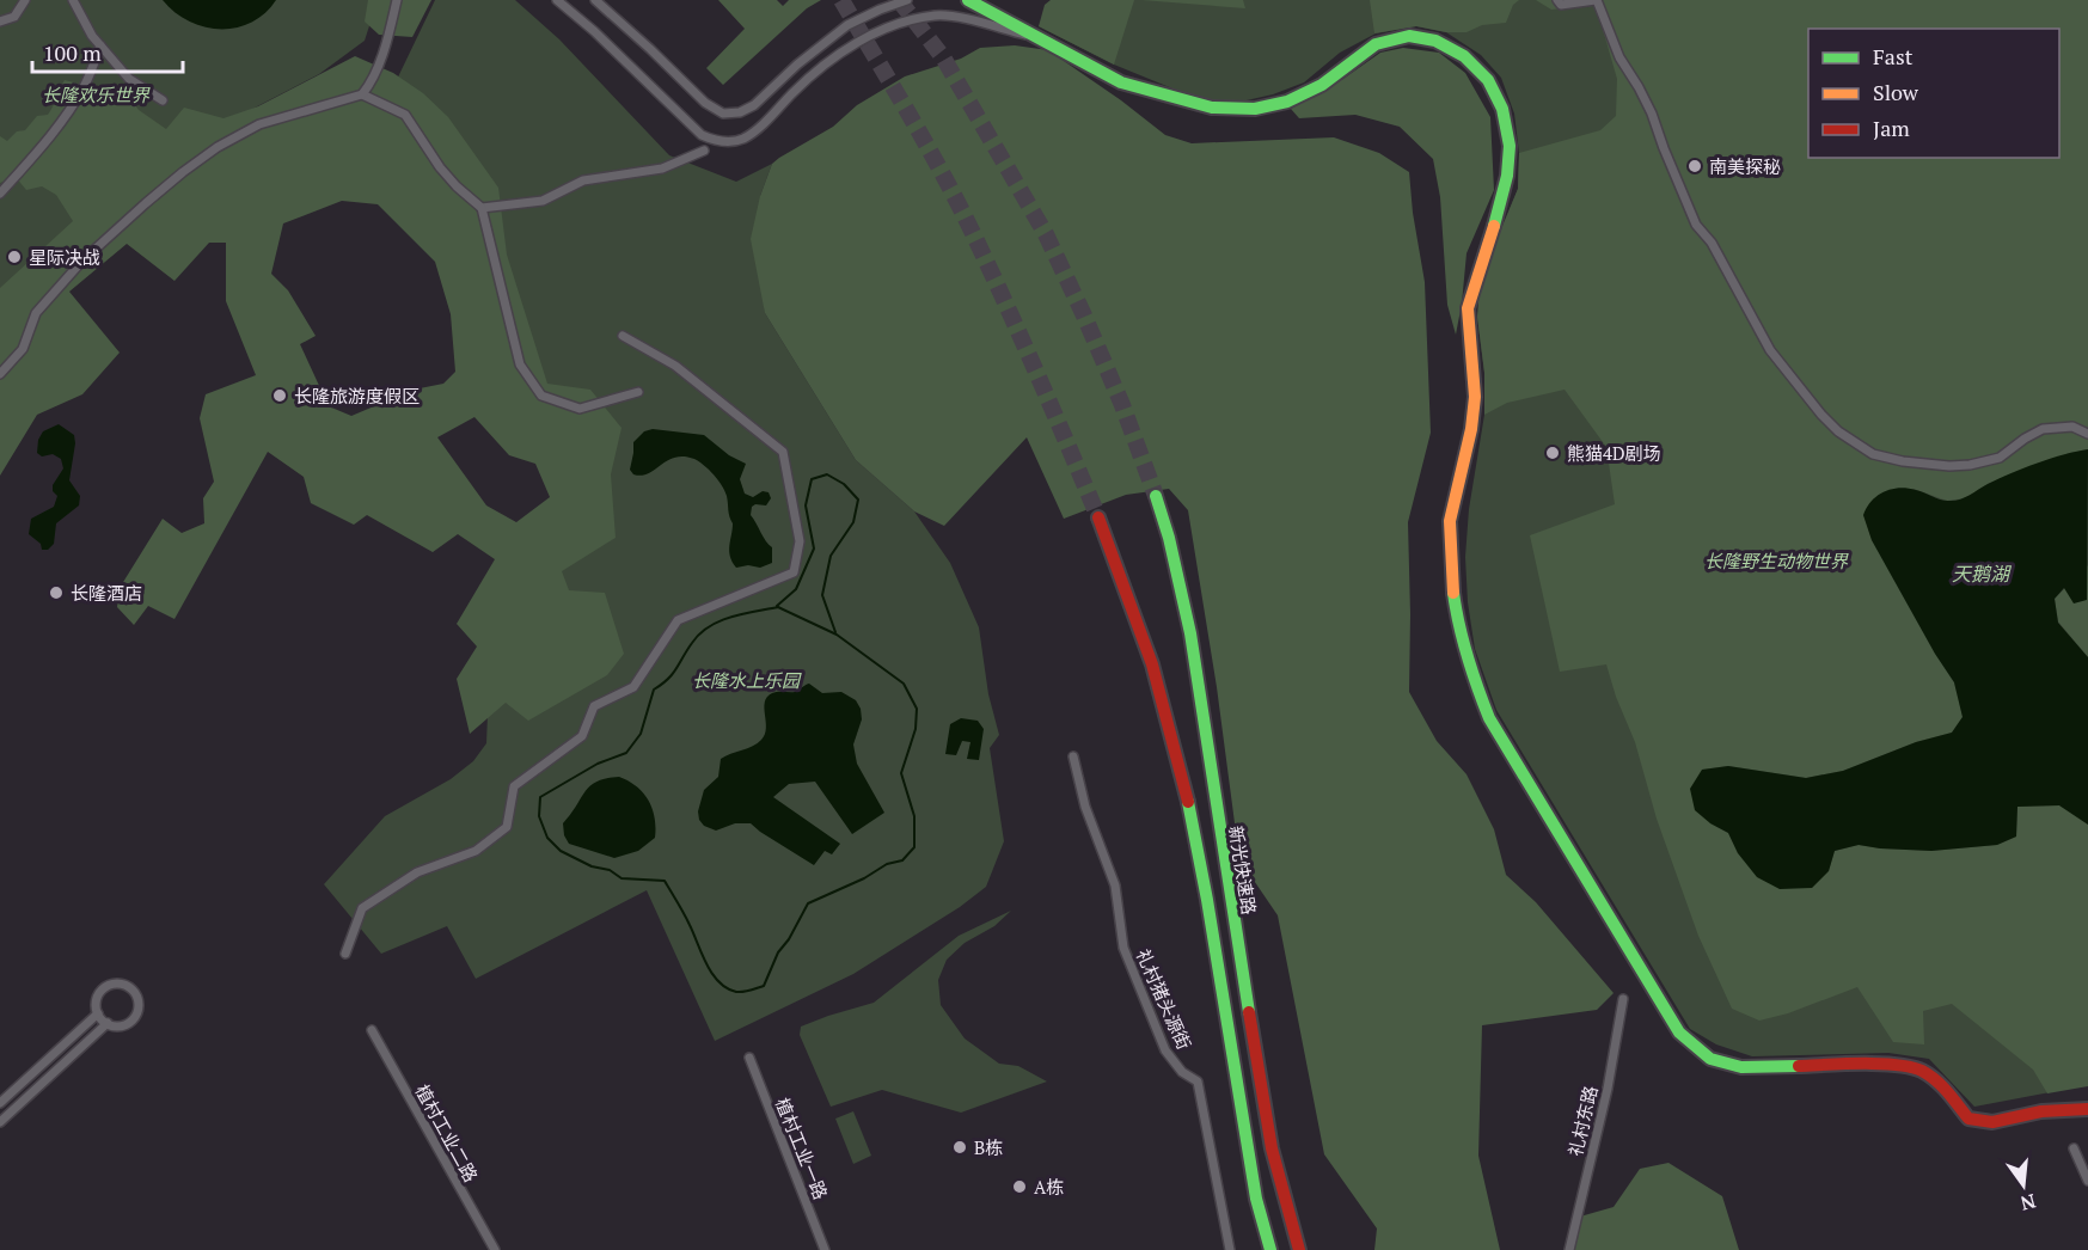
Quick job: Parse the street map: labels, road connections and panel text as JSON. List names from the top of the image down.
{
  "streets": {
    "main road": ["新光快速路"],
    "street": [
      "礼村猪头源街",
      "礼村东路",
      "植村工业二路",
      "植村工业一路"
    ]
  },
  "water": ["天鹅湖"],
  "parks": ["长隆欢乐世界", "长隆野生动物世界", "长隆水上乐园"],
  "places": [
    "南美探秘",
    "星际决战",
    "长隆旅游度假区",
    "熊猫4D剧场",
    "长隆酒店",
    "B栋",
    "A栋"
  ],
  "legend": ["Fast", "Slow", "Jam"],
  "scale_bar": "100 m",
  "north": "bottom"
}
